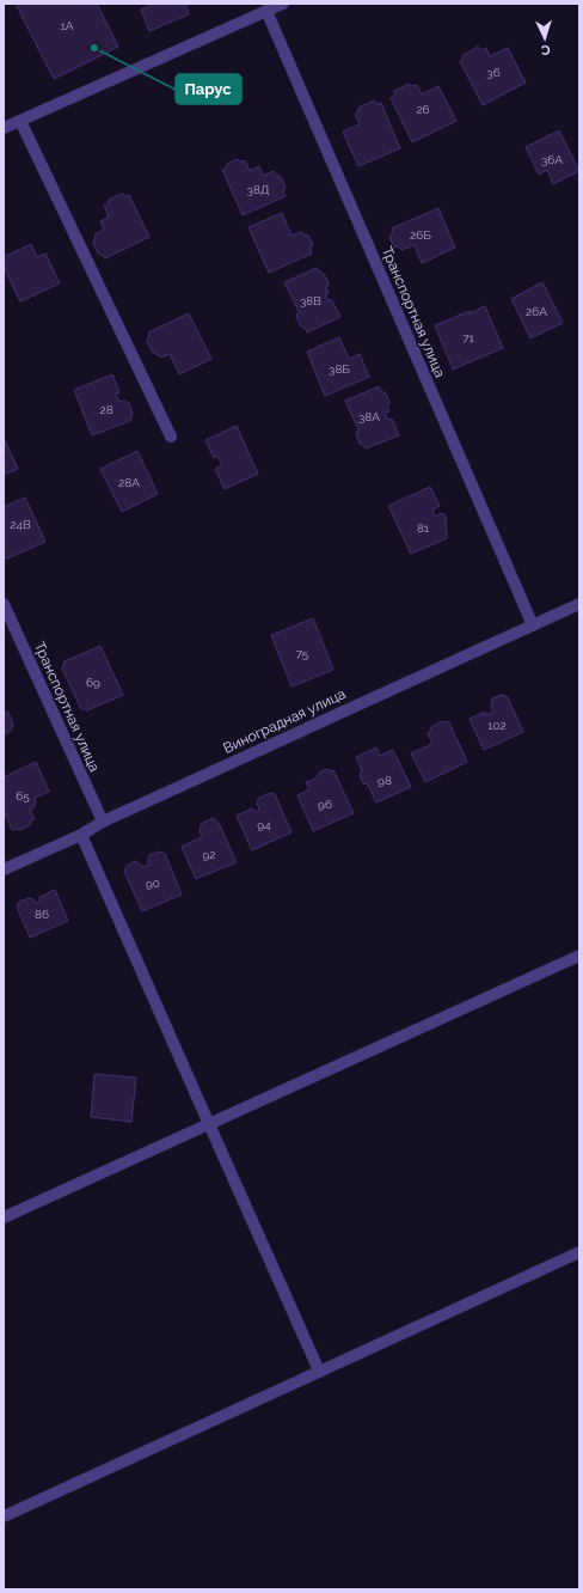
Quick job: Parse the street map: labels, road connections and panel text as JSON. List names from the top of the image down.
{
  "streets": {
    "street": ["Транспортная улица", "Виноградная улица"]
  },
  "crossings": [
    ["Транспортная улица", "Виноградная улица"]
  ],
  "places": ["Парус"],
  "house_numbers": [
    "1А",
    "36",
    "26",
    "36А",
    "38Д",
    "26Б",
    "38В",
    "26А",
    "71",
    "38Б",
    "28",
    "38А",
    "28А",
    "24В",
    "81",
    "75",
    "69",
    "102",
    "98",
    "65",
    "96",
    "94",
    "92",
    "90",
    "86"
  ],
  "north": "bottom"
}
